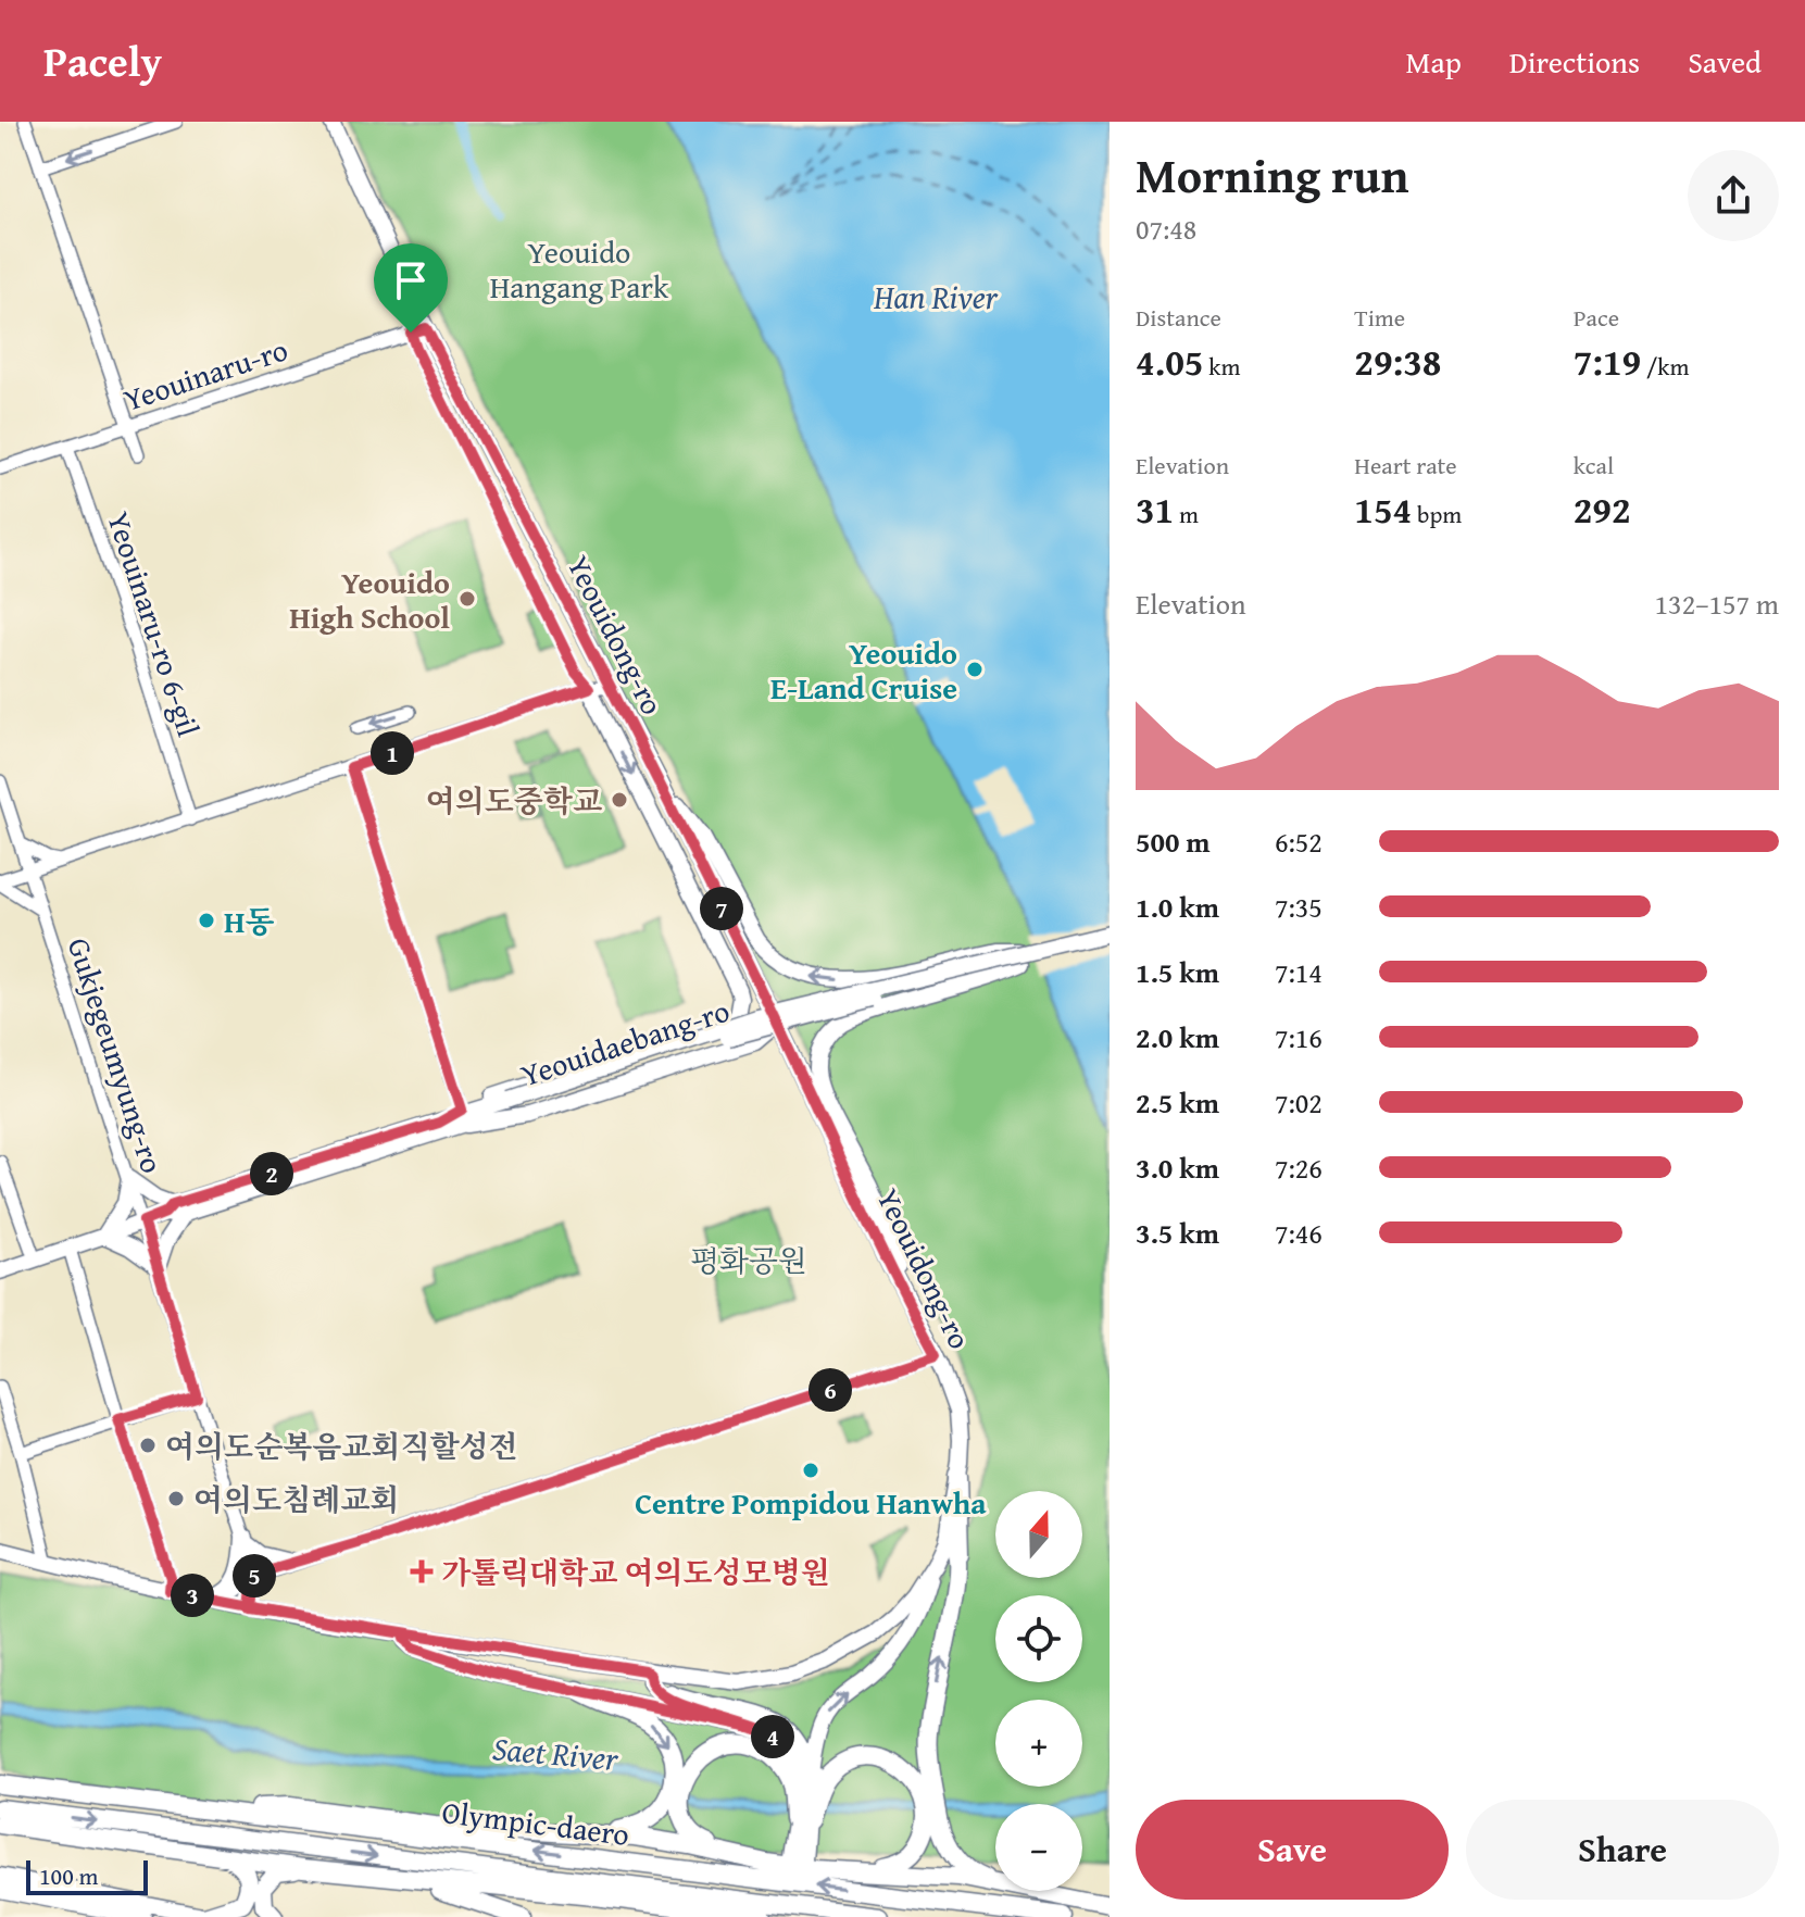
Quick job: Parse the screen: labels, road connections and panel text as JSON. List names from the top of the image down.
{
  "streets": {
    "highway": ["Olympic-daero"],
    "main road": ["Yeouidong-ro", "Yeouidaebang-ro"],
    "street": ["Yeouinaru-ro", "Yeouinaru-ro 6-gil", "Gukjegeumyung-ro"]
  },
  "crossings": [
    ["Yeouinaru-ro", "Yeouinaru-ro 6-gil"],
    ["Yeouinaru-ro", "Yeouidong-ro"],
    ["Yeouidong-ro", "Gukjegeumyung-ro"],
    ["Yeouidaebang-ro", "Gukjegeumyung-ro"]
  ],
  "water": ["Han River", "Saet River"],
  "parks": ["Yeouido Hangang Park", "평화공원"],
  "places": {
    "other": [
      "Yeouido High School",
      "Yeouido E-Land Cruise",
      "여의도중학교",
      "H동",
      "여의도순복음교회직할성전",
      "Centre Pompidou Hanwha",
      "여의도침례교회"
    ],
    "health": ["가톨릭대학교 여의도성모병원"]
  },
  "scale_bar": "100 m",
  "north": "top",
  "page": {
    "header": "Pacely",
    "nav": ["Map", "Directions", "Saved"],
    "heading": ["Morning run", "07:48"],
    "stats": [
      ["Distance", "4.05 km"],
      ["Time", "29:38"],
      ["Pace", "7:19 /km"],
      ["Elevation", "31 m"],
      ["Heart rate", "154 bpm"],
      ["kcal", "292"]
    ],
    "chart": ["Elevation", "132–157 m"],
    "pins": [
      "1",
      "7",
      "2",
      "6",
      "5",
      "3",
      "4"
    ],
    "list": [
      {
        "name": "500 m",
        "note": "6:52"
      },
      {
        "name": "1.0 km",
        "note": "7:35"
      },
      {
        "name": "1.5 km",
        "note": "7:14"
      },
      {
        "name": "2.0 km",
        "note": "7:16"
      },
      {
        "name": "2.5 km",
        "note": "7:02"
      },
      {
        "name": "3.0 km",
        "note": "7:26"
      },
      {
        "name": "3.5 km",
        "note": "7:46"
      }
    ],
    "map_buttons": ["+", "−"],
    "buttons": ["Save", "Share"],
    "scale": "100 m"
  }
}
